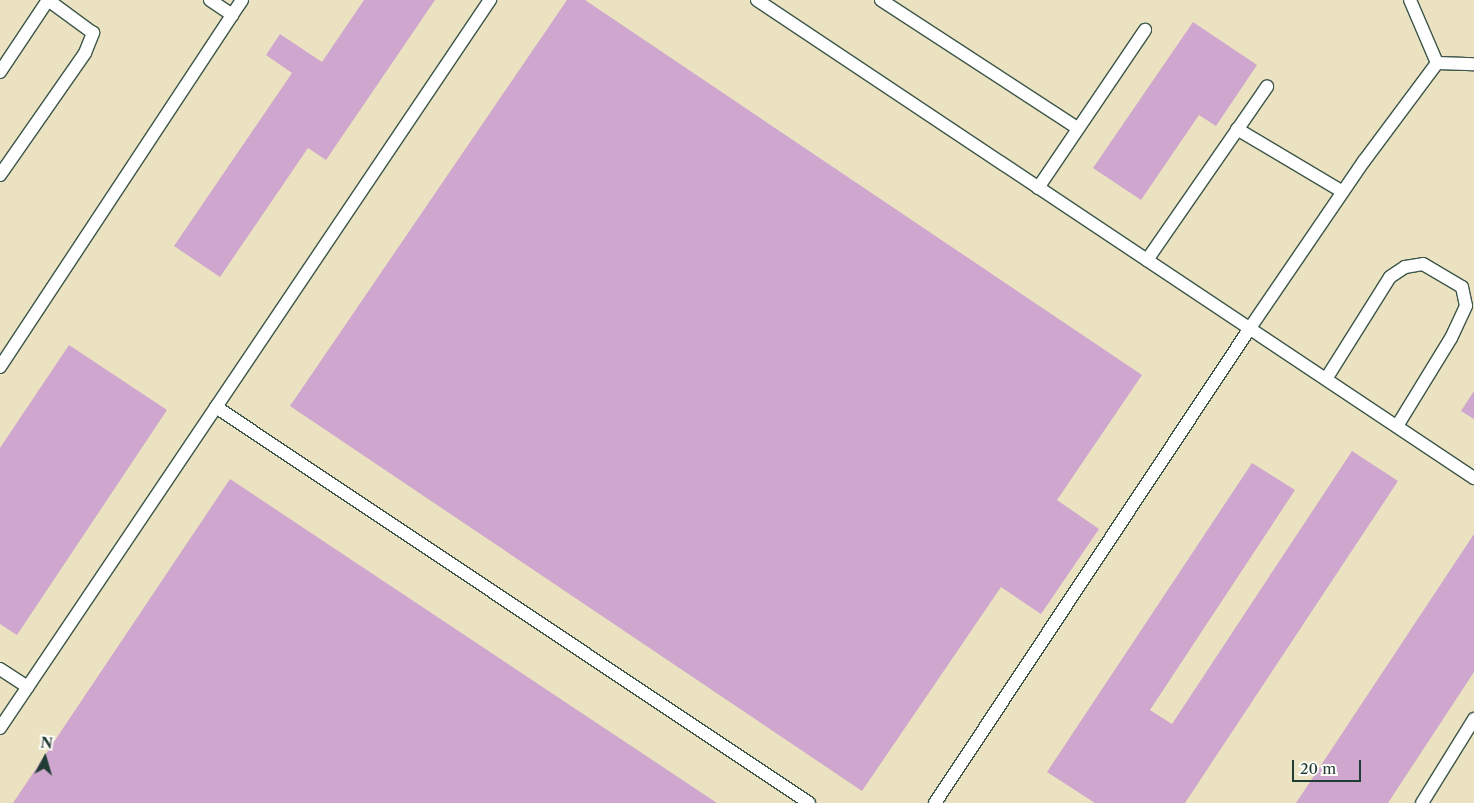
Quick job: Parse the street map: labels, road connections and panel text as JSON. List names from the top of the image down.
{
  "scale_bar": "20 m",
  "north": "top"
}
